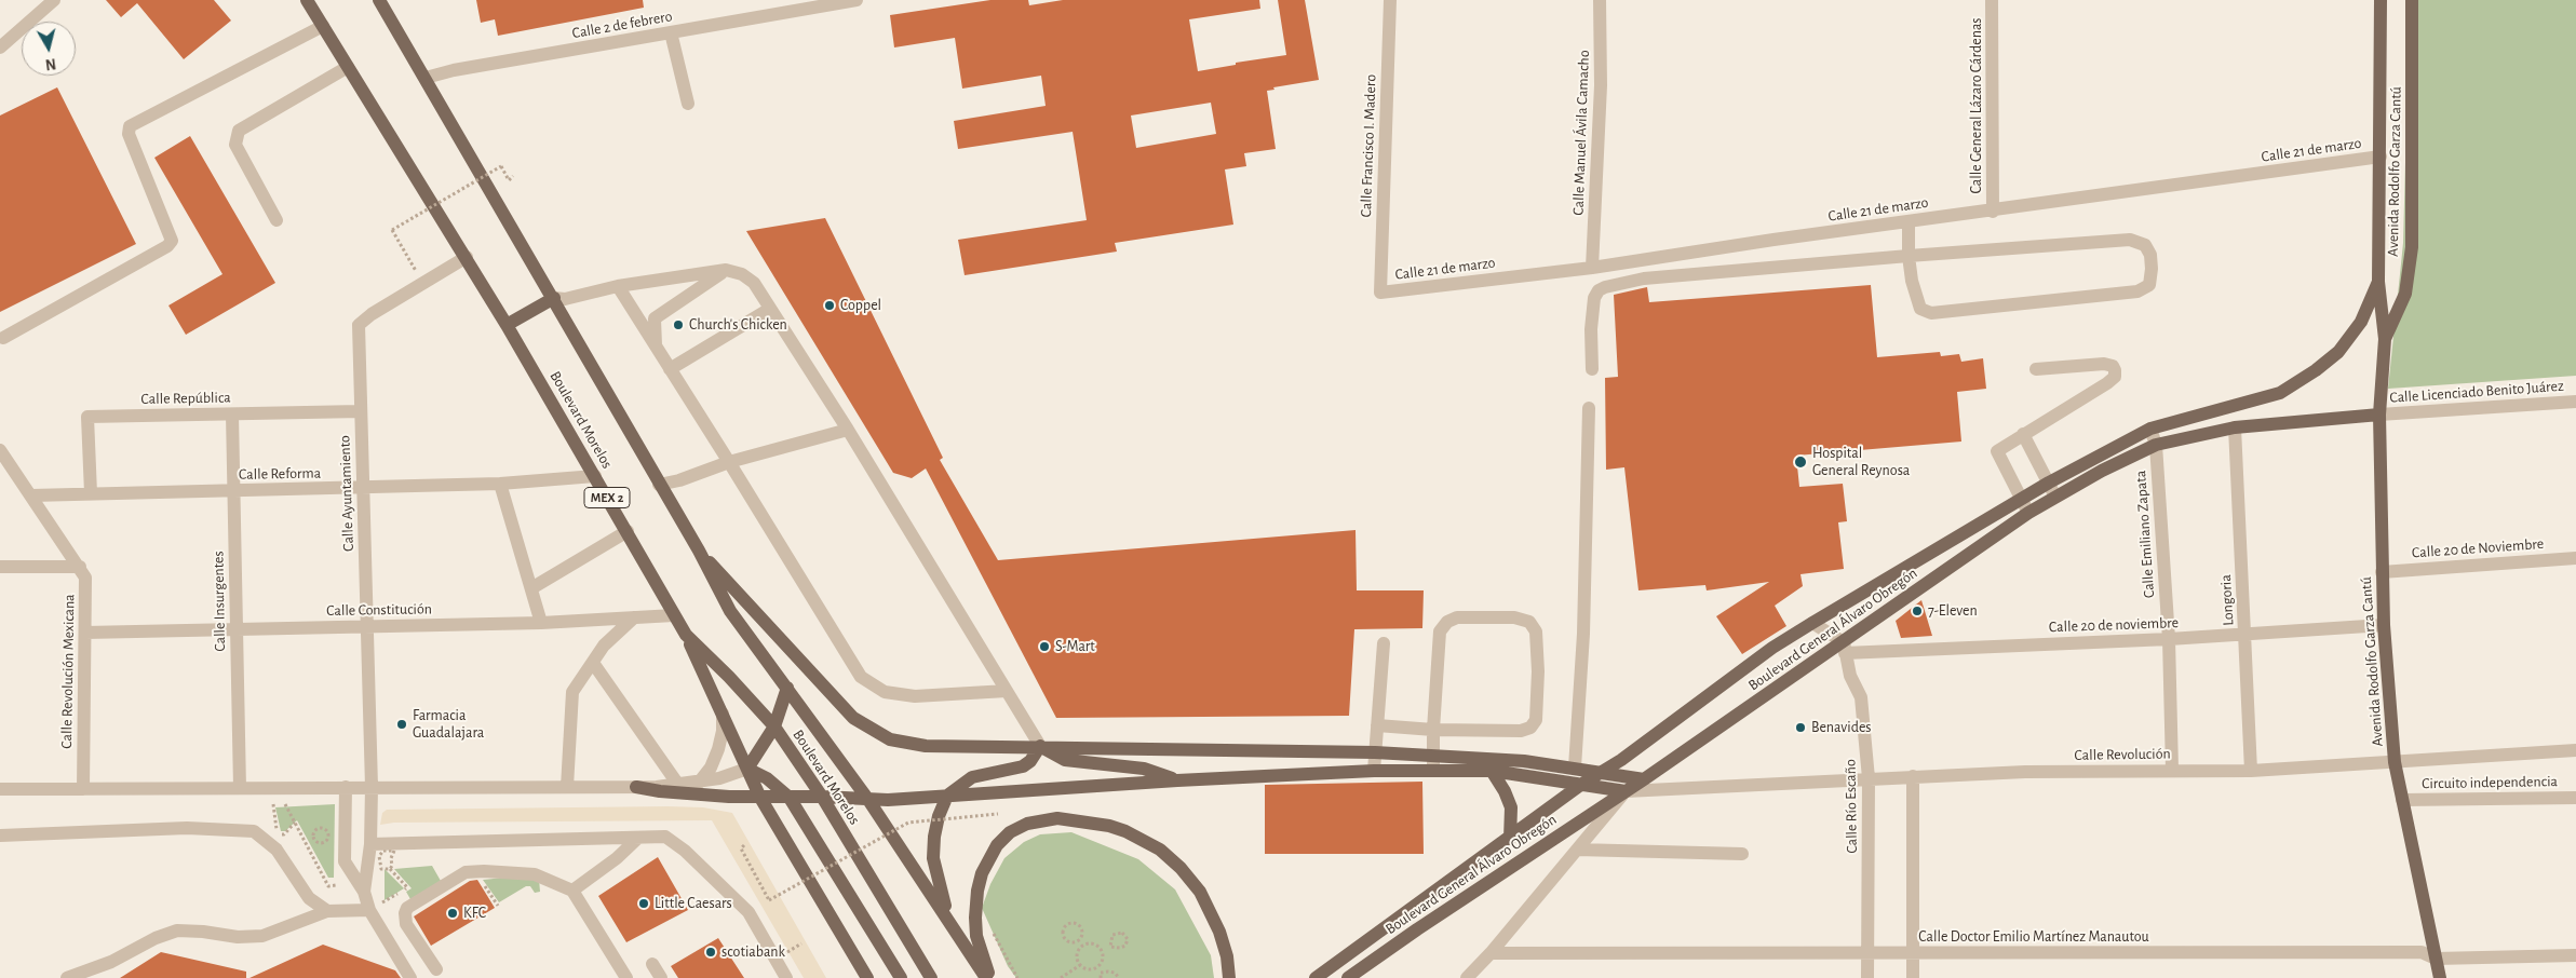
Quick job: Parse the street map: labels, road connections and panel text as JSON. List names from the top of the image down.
{
  "streets": {
    "main road": [
      "Avenida Rodolfo Garza Cantú",
      "Boulevard Morelos",
      "MEX 2",
      "Boulevard General Álvaro Obregón"
    ],
    "street": [
      "Calle 2 de febrero",
      "Calle General Lázaro Cárdenas",
      "Calle Manuel Ávila Camacho",
      "Calle Francisco I. Madero",
      "Calle 21 de marzo",
      "Calle Licenciado Benito Juárez",
      "Calle República",
      "Calle Reforma",
      "Calle Ayuntamiento",
      "Calle Emiliano Zapata",
      "Calle 20 de Noviembre",
      "Longoria",
      "Calle Insurgentes",
      "Calle Constitución",
      "Calle 20 de noviembre",
      "Calle Revolución Mexicana",
      "Calle Revolución",
      "Circuito independencia",
      "Calle Río Escaño",
      "Calle Doctor Emilio Martínez Manautou"
    ]
  },
  "crossings": [
    ["Calle 2 de febrero", "Boulevard Morelos"],
    ["Calle General Lázaro Cárdenas", "Calle 21 de marzo"],
    ["Calle Manuel Ávila Camacho", "Calle 21 de marzo"],
    ["Calle Francisco I. Madero", "Calle 21 de marzo"],
    ["Calle 21 de marzo", "Avenida Rodolfo Garza Cantú"],
    ["Avenida Rodolfo Garza Cantú", "Calle Licenciado Benito Juárez"],
    ["Avenida Rodolfo Garza Cantú", "Calle 20 de Noviembre"],
    ["Avenida Rodolfo Garza Cantú", "Calle 20 de noviembre"],
    ["Avenida Rodolfo Garza Cantú", "Boulevard General Álvaro Obregón"],
    ["Avenida Rodolfo Garza Cantú", "Calle Revolución"],
    ["Avenida Rodolfo Garza Cantú", "Circuito independencia"],
    ["Avenida Rodolfo Garza Cantú", "Calle Doctor Emilio Martínez Manautou"],
    ["Calle Licenciado Benito Juárez", "Boulevard General Álvaro Obregón"],
    ["Calle República", "Calle Reforma"],
    ["Calle República", "Calle Ayuntamiento"],
    ["Calle República", "Calle Insurgentes"],
    ["Boulevard Morelos", "Calle Reforma"],
    ["Boulevard Morelos", "Calle Ayuntamiento"],
    ["Boulevard Morelos", "Calle Constitución"],
    ["Calle Reforma", "Calle Ayuntamiento"],
    ["Calle Reforma", "Calle Insurgentes"],
    ["Calle Reforma", "Calle Revolución Mexicana"],
    ["Calle Ayuntamiento", "Calle Constitución"],
    ["Calle Emiliano Zapata", "Calle 20 de noviembre"],
    ["Calle Emiliano Zapata", "Boulevard General Álvaro Obregón"],
    ["Calle Emiliano Zapata", "Calle Revolución"],
    ["Longoria", "Calle 20 de noviembre"],
    ["Longoria", "Boulevard General Álvaro Obregón"],
    ["Longoria", "Calle Revolución"],
    ["Calle Insurgentes", "Calle Constitución"],
    ["Calle Constitución", "Calle Revolución Mexicana"],
    ["Calle 20 de noviembre", "Boulevard General Álvaro Obregón"],
    ["Calle 20 de noviembre", "Calle Río Escaño"],
    ["Boulevard General Álvaro Obregón", "Calle Revolución"],
    ["Boulevard General Álvaro Obregón", "Calle Río Escaño"],
    ["Calle Revolución", "Calle Río Escaño"],
    ["Calle Río Escaño", "Calle Doctor Emilio Martínez Manautou"]
  ],
  "places": [
    "Coppel",
    "Church's Chicken",
    "Hospital General Reynosa",
    "7-Eleven",
    "S-Mart",
    "Farmacia Guadalajara",
    "Benavides",
    "Little Caesars",
    "KFC",
    "scotiabank"
  ],
  "north": "bottom"
}
